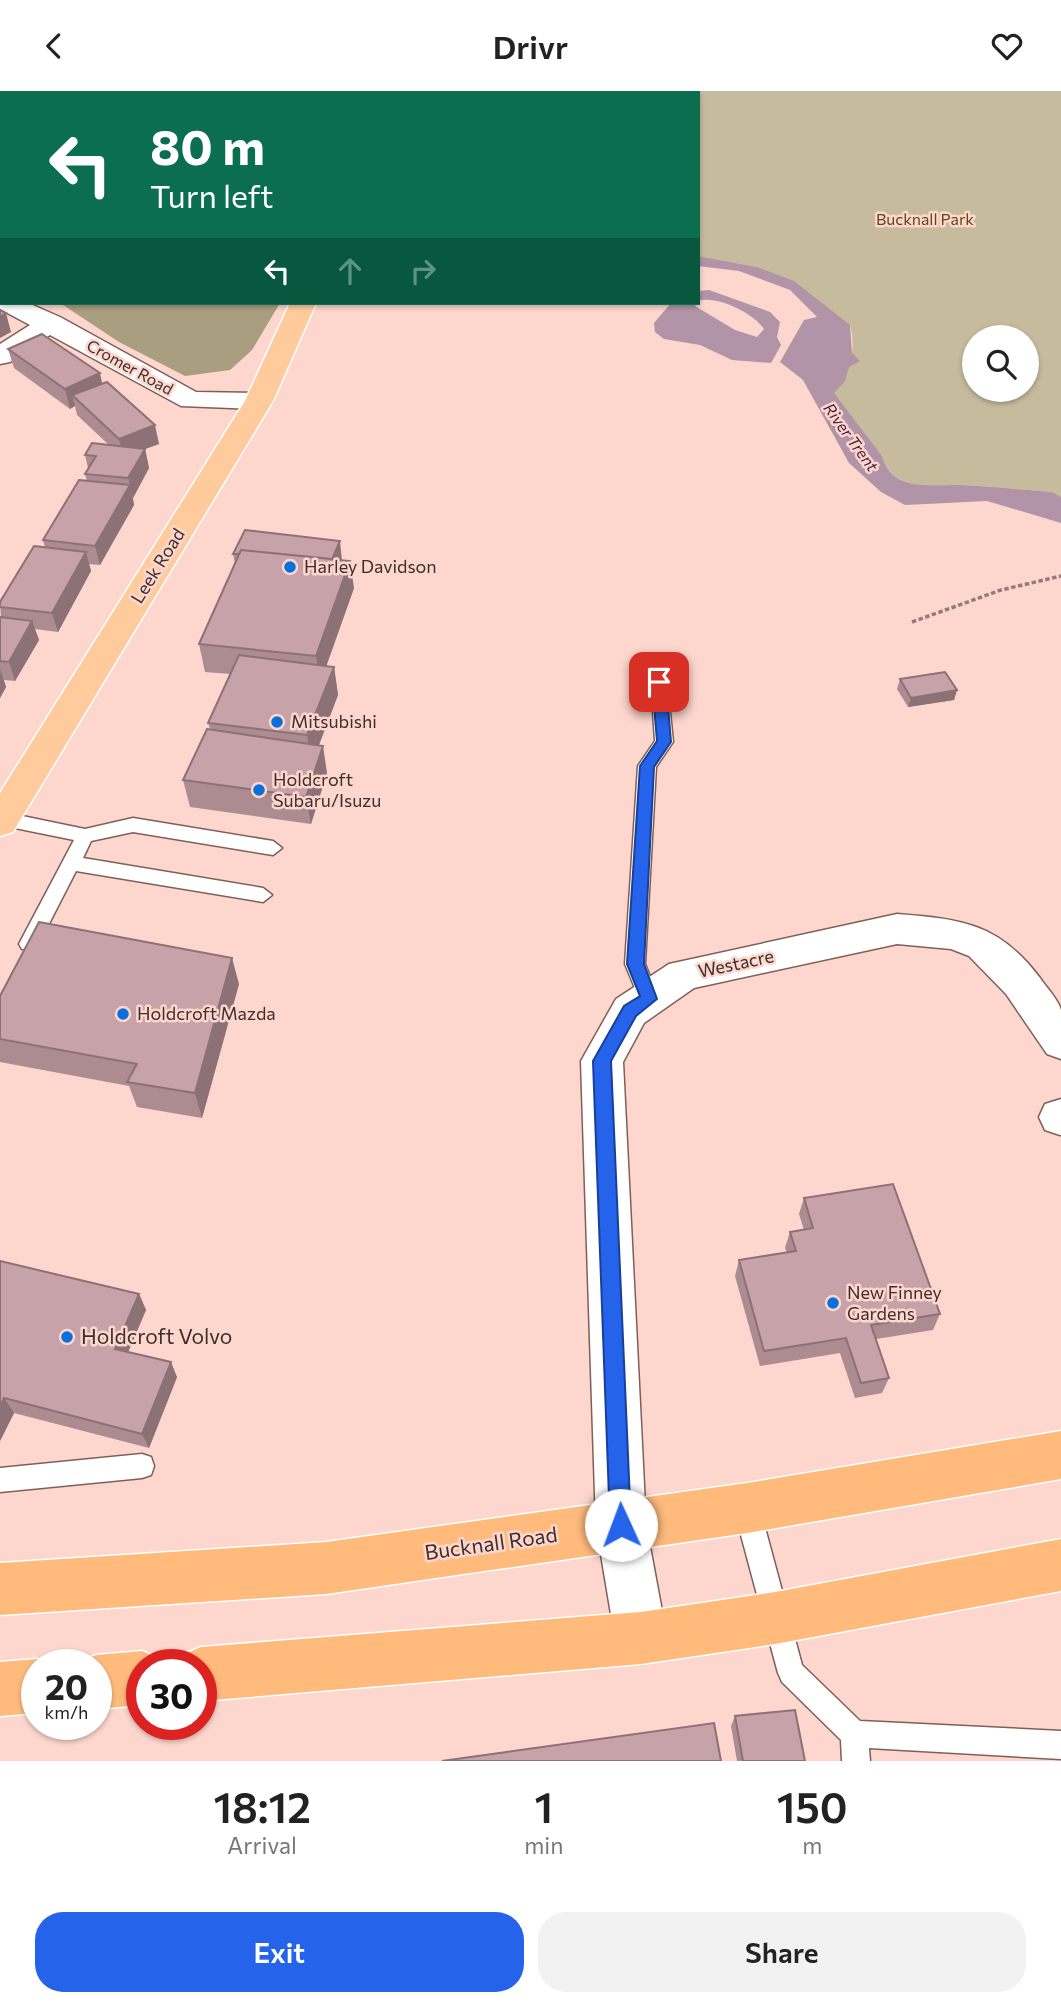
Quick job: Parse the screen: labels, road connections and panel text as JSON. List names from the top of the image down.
{
  "streets": {
    "highway": ["Bucknall Road"],
    "main road": ["Leek Road"],
    "street": ["Cromer Road", "Westacre"]
  },
  "crossings": [
    ["Cromer Road", "Leek Road"],
    ["Westacre", "Bucknall Road"]
  ],
  "water": ["River Trent"],
  "parks": ["Bucknall Park"],
  "places": [
    "Harley Davidson",
    "Mitsubishi",
    "Holdcroft Subaru/Isuzu",
    "Holdcroft Mazda",
    "New Finney Gardens",
    "Holdcroft Volvo"
  ],
  "page": {
    "header": "Drivr",
    "turn": ["80 m", "Turn left"],
    "speed": "20 km/h",
    "limit": "30",
    "eta": [
      "18:12",
      "Arrival",
      "1",
      "min",
      "150",
      "m"
    ],
    "buttons": ["Exit", "Share"]
  }
}
